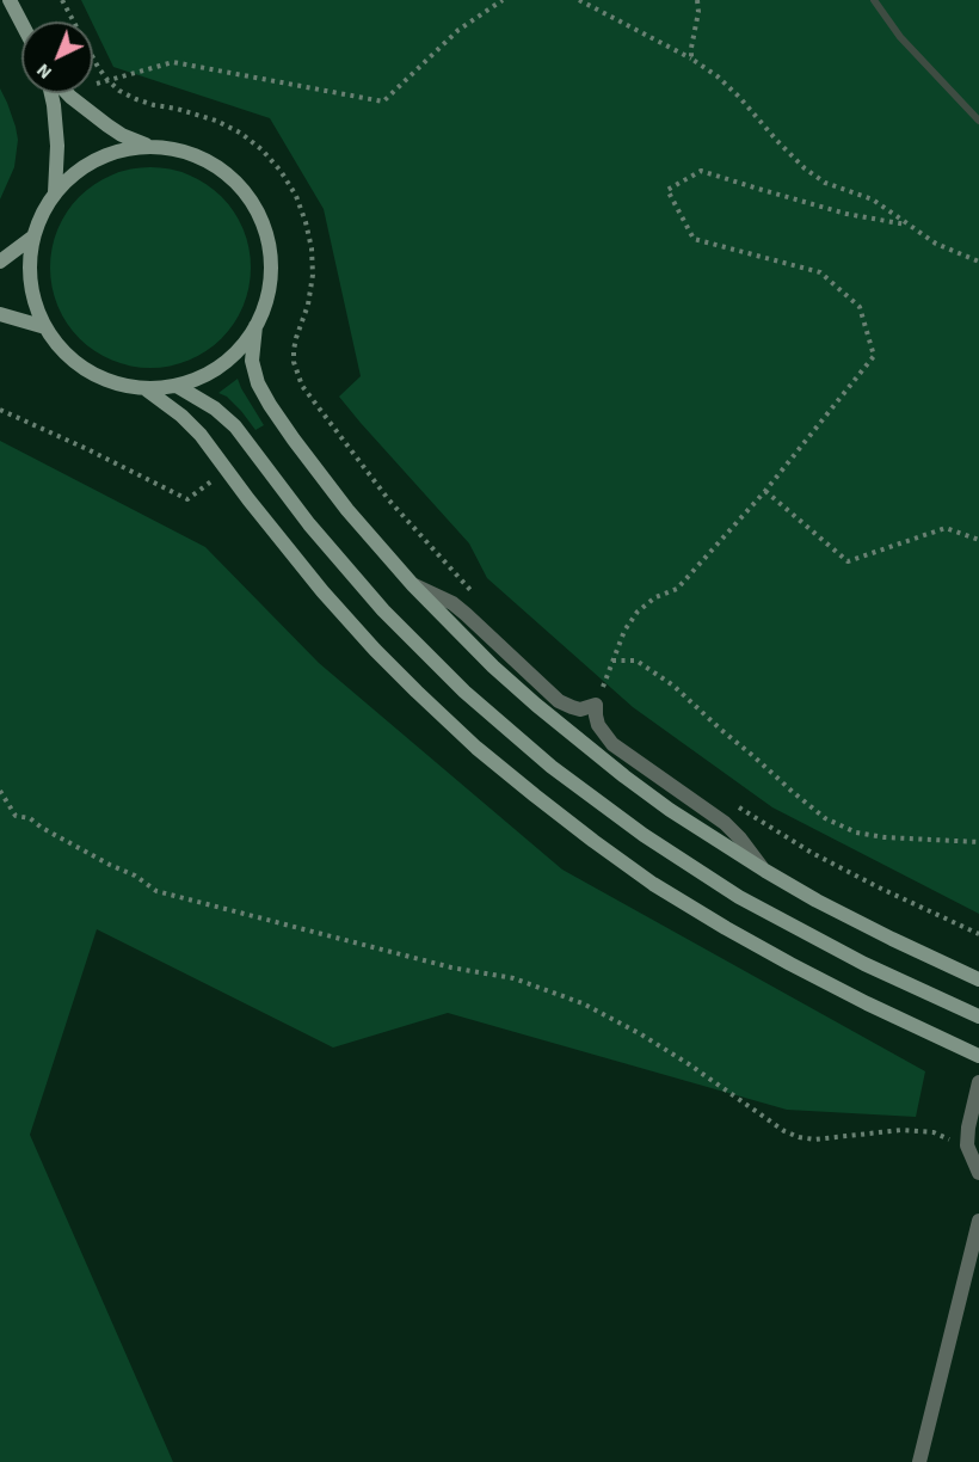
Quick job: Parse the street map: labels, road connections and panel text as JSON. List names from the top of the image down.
{
  "north": "bottom left"
}
